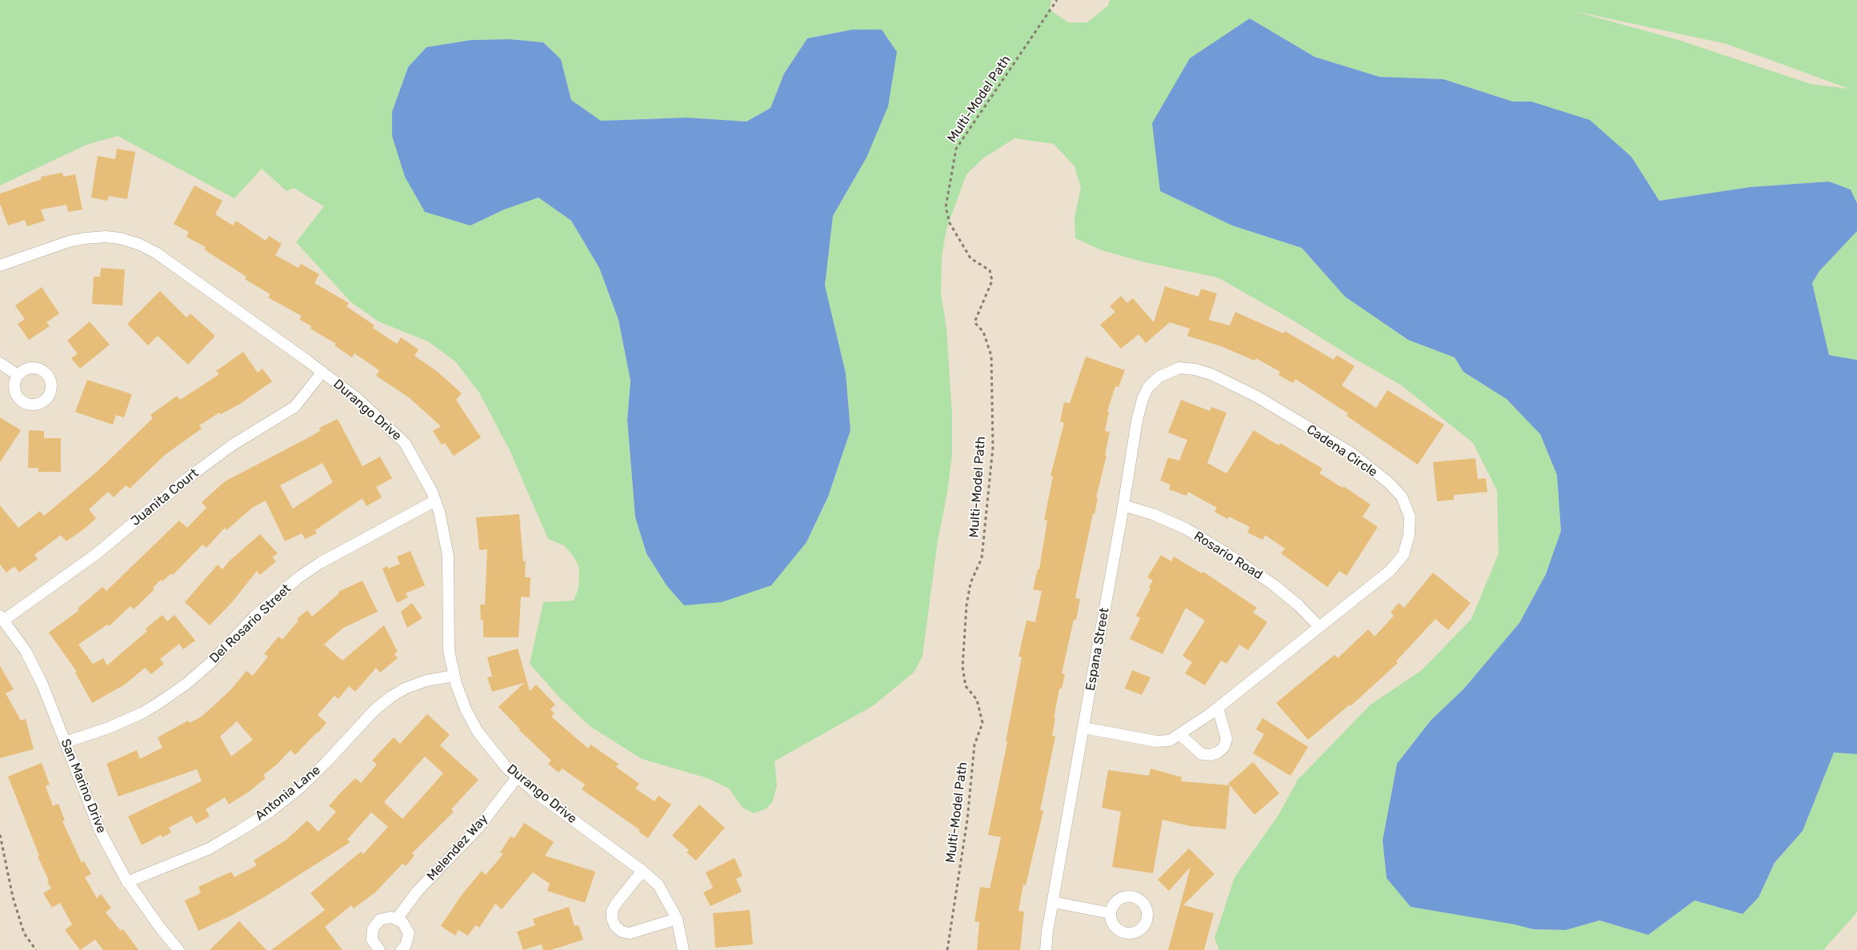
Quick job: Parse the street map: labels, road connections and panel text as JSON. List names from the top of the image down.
{
  "streets": {
    "street": [
      "Durango Drive",
      "Cadena Circle",
      "Juanita Court",
      "Rosario Road",
      "Del Rosario Street",
      "Espana Street",
      "San Marino Drive",
      "Antonia Lane",
      "Melendez Way"
    ],
    "path": ["Multi-Model Path"]
  },
  "crossings": [
    ["Durango Drive", "Juanita Court"],
    ["Durango Drive", "Del Rosario Street"],
    ["Durango Drive", "Antonia Lane"],
    ["Durango Drive", "Melendez Way"],
    ["Cadena Circle", "Rosario Road"],
    ["Cadena Circle", "Espana Street"],
    ["Juanita Court", "San Marino Drive"],
    ["Rosario Road", "Espana Street"],
    ["Del Rosario Street", "San Marino Drive"],
    ["San Marino Drive", "Antonia Lane"]
  ]
}
